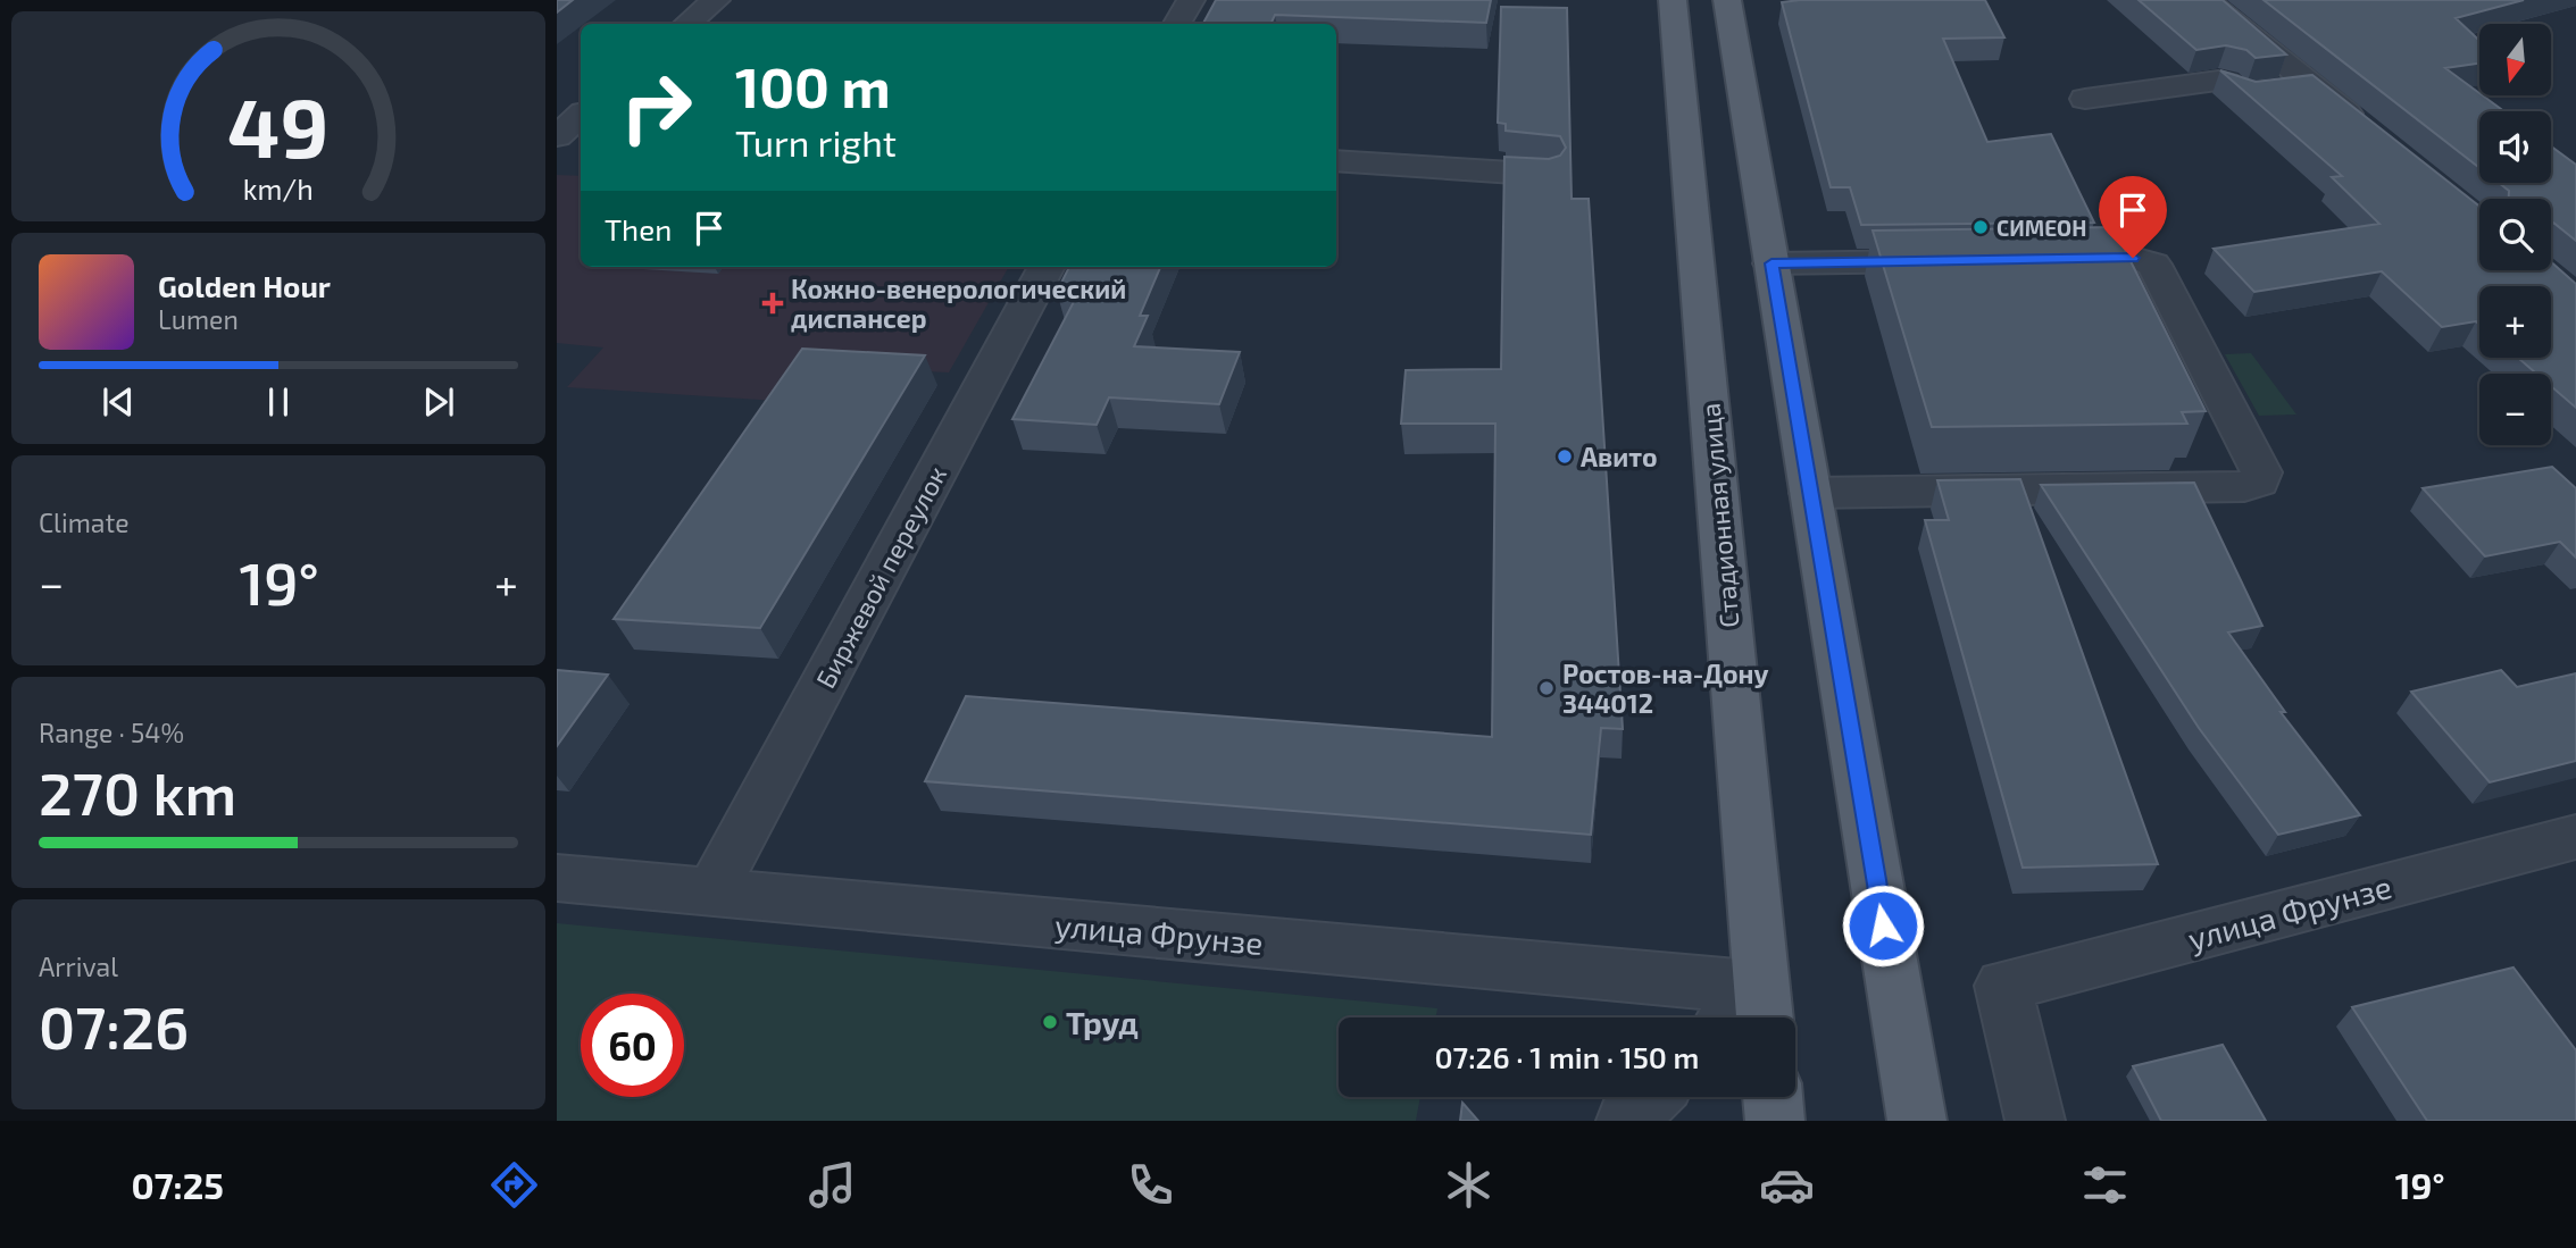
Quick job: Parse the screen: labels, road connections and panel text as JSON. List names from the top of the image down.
{
  "streets": {
    "main road": ["Стадионная улица"],
    "street": ["Биржевой переулок", "улица Фрунзе"]
  },
  "crossings": [
    ["Стадионная улица", "улица Фрунзе"],
    ["Биржевой переулок", "улица Фрунзе"]
  ],
  "places": {
    "other": [
      "СИМЕОН",
      "Авито",
      "Ростов-на-Дону 344012",
      "Труд"
    ],
    "health": ["Кожно-венерологический диспансер"]
  },
  "north": "bottom",
  "page": {
    "map_buttons": ["+", "−"],
    "turn": ["100 m", "Turn right"],
    "then": "Then",
    "song": ["Golden Hour", "Lumen"],
    "tile": [
      "Climate",
      ["Range · 54%", "270 km"],
      ["Arrival", "07:26"]
    ],
    "heat": ["−", "19°", "+"],
    "limit": "60",
    "trip": "07:26 · 1 min · 150 m",
    "tabs": ["07:25", "19°"],
    "gauge": ["49", "km/h"]
  }
}
